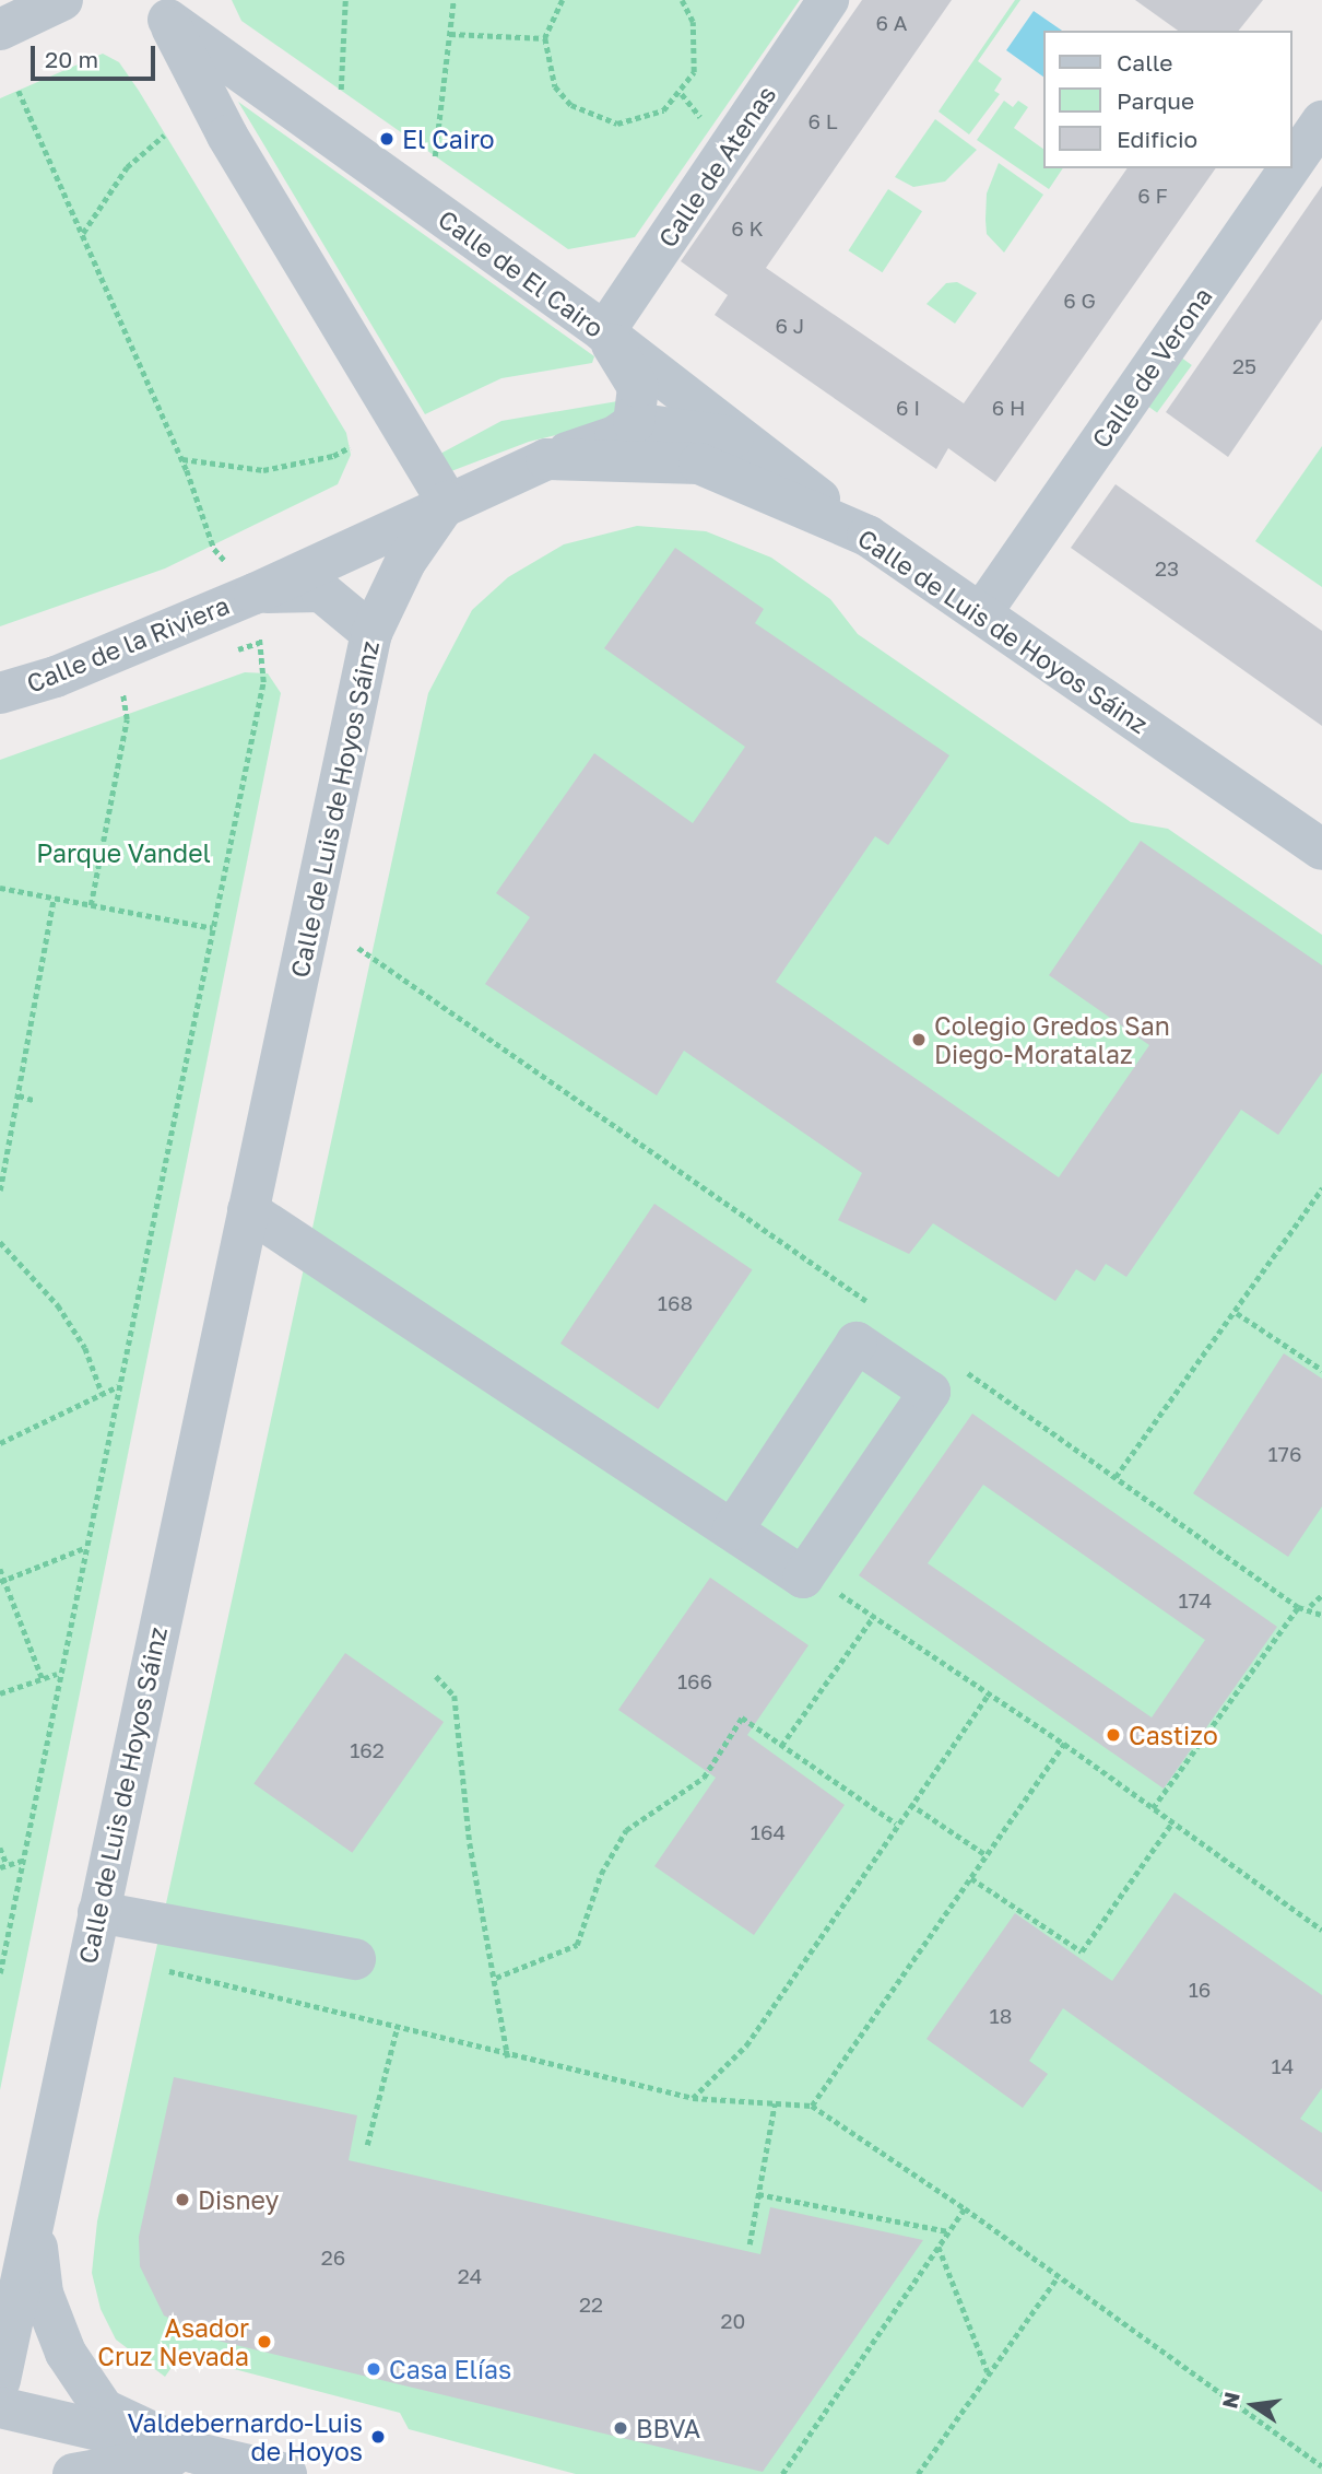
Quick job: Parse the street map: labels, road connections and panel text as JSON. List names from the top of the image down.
{
  "streets": {
    "street": [
      "Calle de Atenas",
      "Calle de El Cairo",
      "Calle de Verona",
      "Calle de Luis de Hoyos Sáinz",
      "Calle de la Riviera"
    ]
  },
  "crossings": [
    ["Calle de Atenas", "Calle de El Cairo"],
    ["Calle de El Cairo", "Calle de Luis de Hoyos Sáinz"],
    ["Calle de El Cairo", "Calle de la Riviera"],
    ["Calle de Verona", "Calle de Luis de Hoyos Sáinz"],
    ["Calle de Luis de Hoyos Sáinz", "Calle de la Riviera"]
  ],
  "parks": ["Parque Vandel"],
  "places": [
    "El Cairo",
    "Colegio Gredos San Diego-Moratalaz",
    "Castizo",
    "Disney",
    "Asador Cruz Nevada",
    "Casa Elías",
    "BBVA",
    "Valdebernardo-Luis de Hoyos"
  ],
  "house_numbers": [
    "6 A",
    "6 L",
    "6 F",
    "6 K",
    "6 G",
    "6 J",
    "25",
    "6 I",
    "6 H",
    "23",
    "168",
    "176",
    "174",
    "166",
    "162",
    "164",
    "16",
    "18",
    "14",
    "26",
    "24",
    "22",
    "20"
  ],
  "legend": ["Calle", "Parque", "Edificio"],
  "scale_bar": "20 m",
  "north": "left"
}
